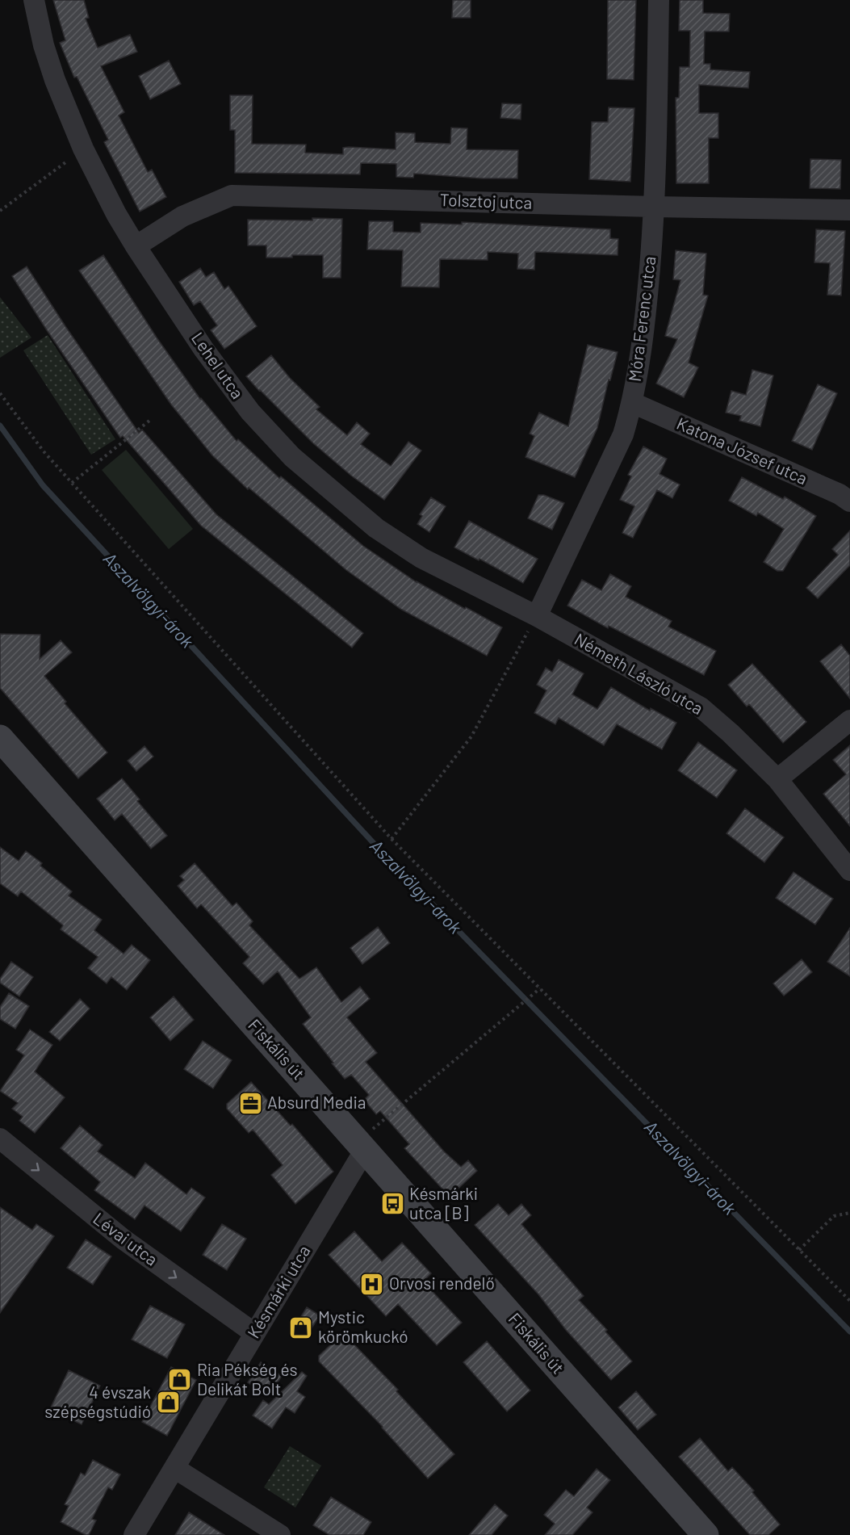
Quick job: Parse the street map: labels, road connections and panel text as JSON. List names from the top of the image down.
{
  "streets": {
    "street": [
      "Tolsztoj utca",
      "Móra Ferenc utca",
      "Lehel utca",
      "Katona József utca",
      "Németh László utca",
      "Fiskális út",
      "Lévai utca",
      "Késmárki utca"
    ]
  },
  "crossings": [
    ["Tolsztoj utca", "Móra Ferenc utca"],
    ["Tolsztoj utca", "Lehel utca"],
    ["Móra Ferenc utca", "Lehel utca"],
    ["Móra Ferenc utca", "Katona József utca"],
    ["Móra Ferenc utca", "Németh László utca"],
    ["Lehel utca", "Németh László utca"],
    ["Fiskális út", "Késmárki utca"],
    ["Lévai utca", "Késmárki utca"]
  ],
  "one_way": ["Lévai utca"],
  "water": ["Aszalvölgyi-árok"],
  "places": {
    "office": ["Absurd Media"],
    "bus stop": ["Késmárki utca [B]"],
    "hospital": ["Orvosi rendelő"],
    "shop": ["Mystic körömkuckó", "Ria Pékség és Delikát Bolt", "4 évszak szépségstúdió"]
  }
}
